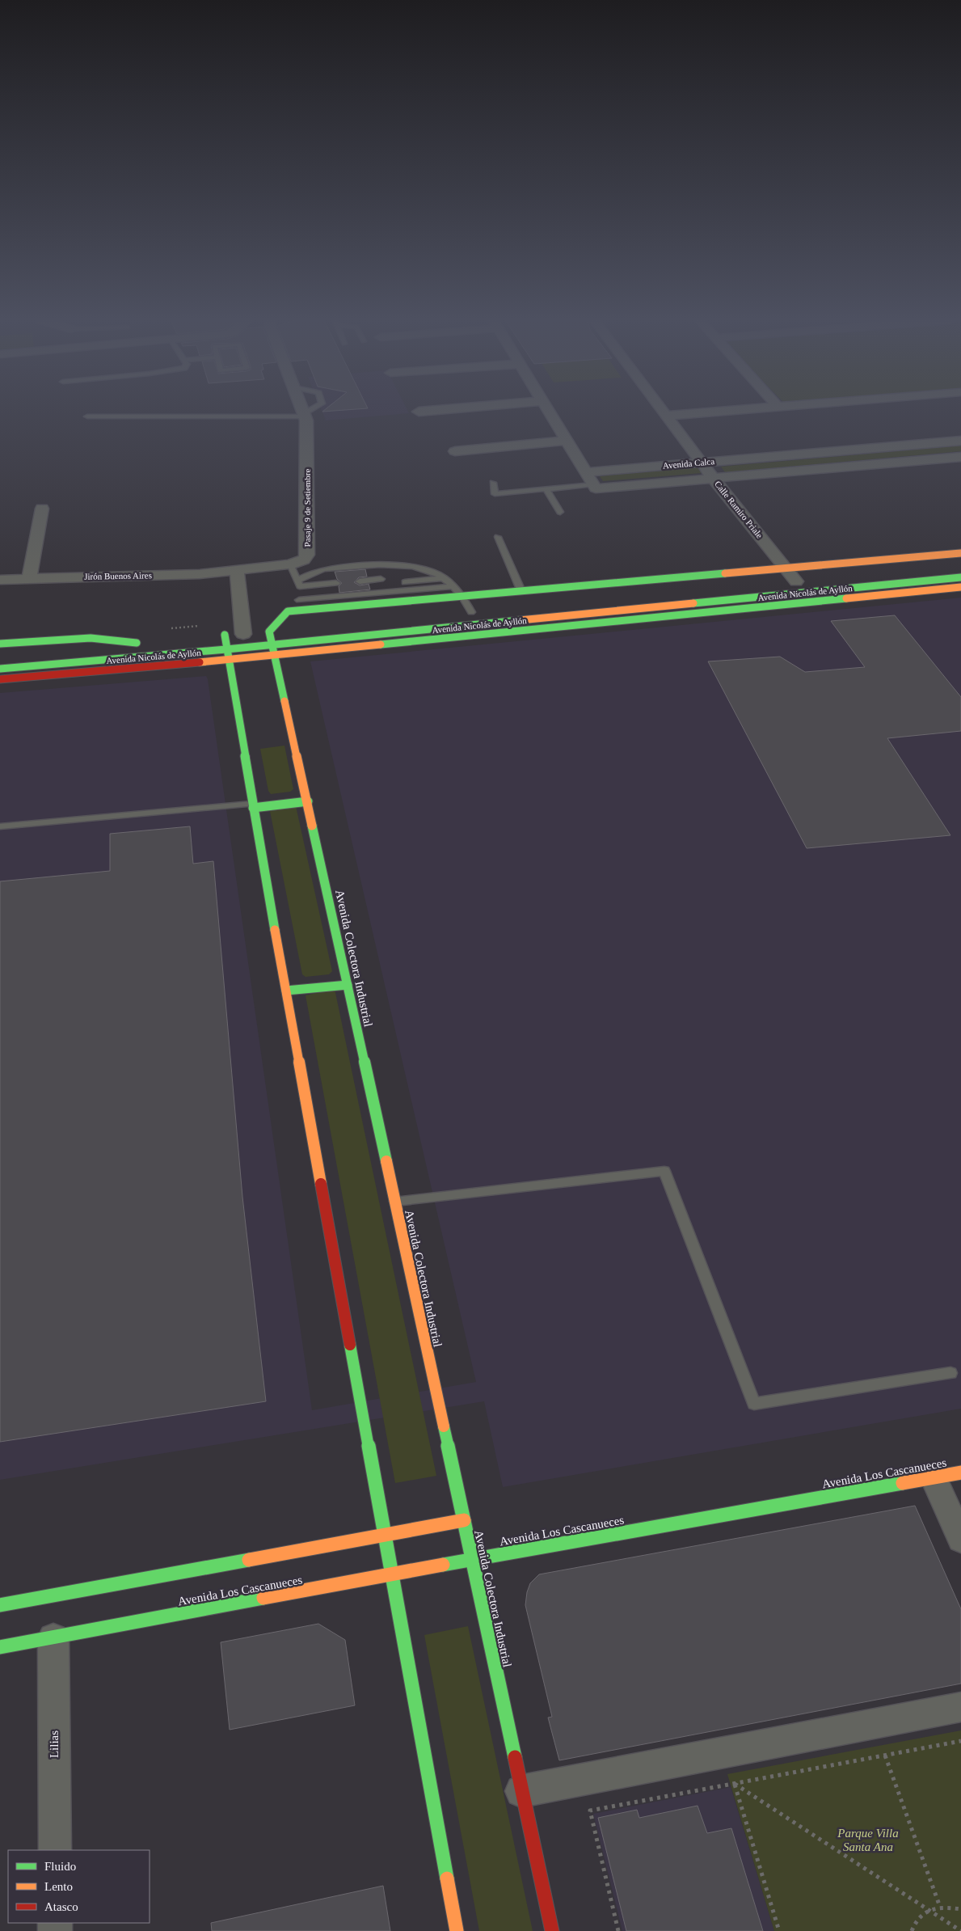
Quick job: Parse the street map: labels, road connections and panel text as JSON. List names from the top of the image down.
{
  "streets": {
    "main road": ["Avenida Nicolás de Ayllón", "Avenida Colectora Industrial", "Avenida Los Cascanueces"],
    "street": [
      "Avenida Calca",
      "Pasaje 9 de Setiembre",
      "Calle Ramiro Priale",
      "Jirón Buenos Aires",
      "Lilias"
    ]
  },
  "crossings": [
    ["Avenida Calca", "Calle Ramiro Priale"],
    ["Pasaje 9 de Setiembre", "Jirón Buenos Aires"],
    ["Avenida Nicolás de Ayllón", "Avenida Colectora Industrial"],
    ["Avenida Colectora Industrial", "Avenida Los Cascanueces"],
    ["Avenida Los Cascanueces", "Lilias"]
  ],
  "parks": ["Parque Villa Santa Ana"],
  "legend": ["Fluido", "Lento", "Atasco"]
}
